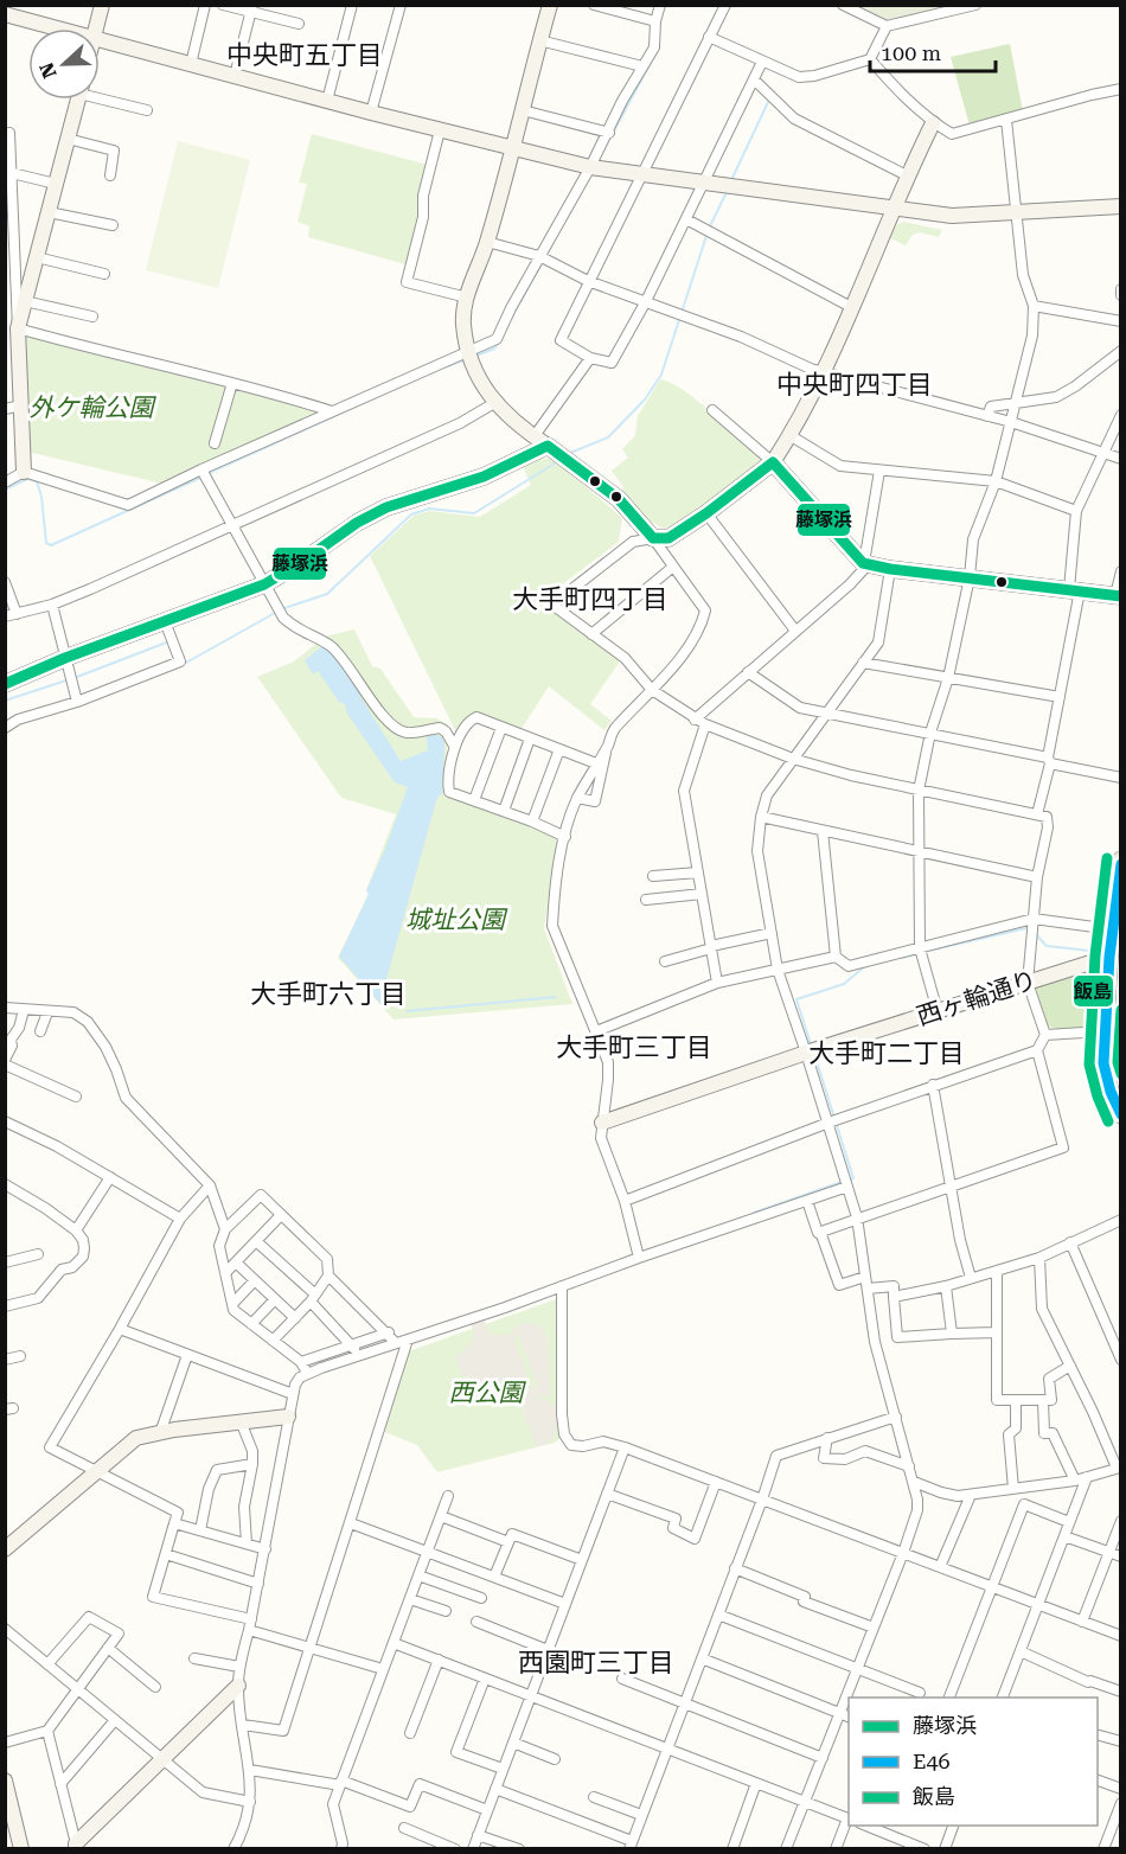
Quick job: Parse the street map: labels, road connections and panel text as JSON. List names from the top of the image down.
{
  "streets": {
    "street": ["西ヶ輪通り"]
  },
  "districts": [
    "中央町五丁目",
    "中央町四丁目",
    "大手町四丁目",
    "大手町六丁目",
    "大手町三丁目",
    "大手町二丁目",
    "西園町三丁目"
  ],
  "parks": ["外ケ輪公園", "城址公園", "西公園"],
  "lines": ["transit line 藤塚浜", "transit line 飯島", "transit line E46"],
  "legend": ["藤塚浜", "E46", "飯島"],
  "scale_bar": "100 m",
  "north": "left"
}
